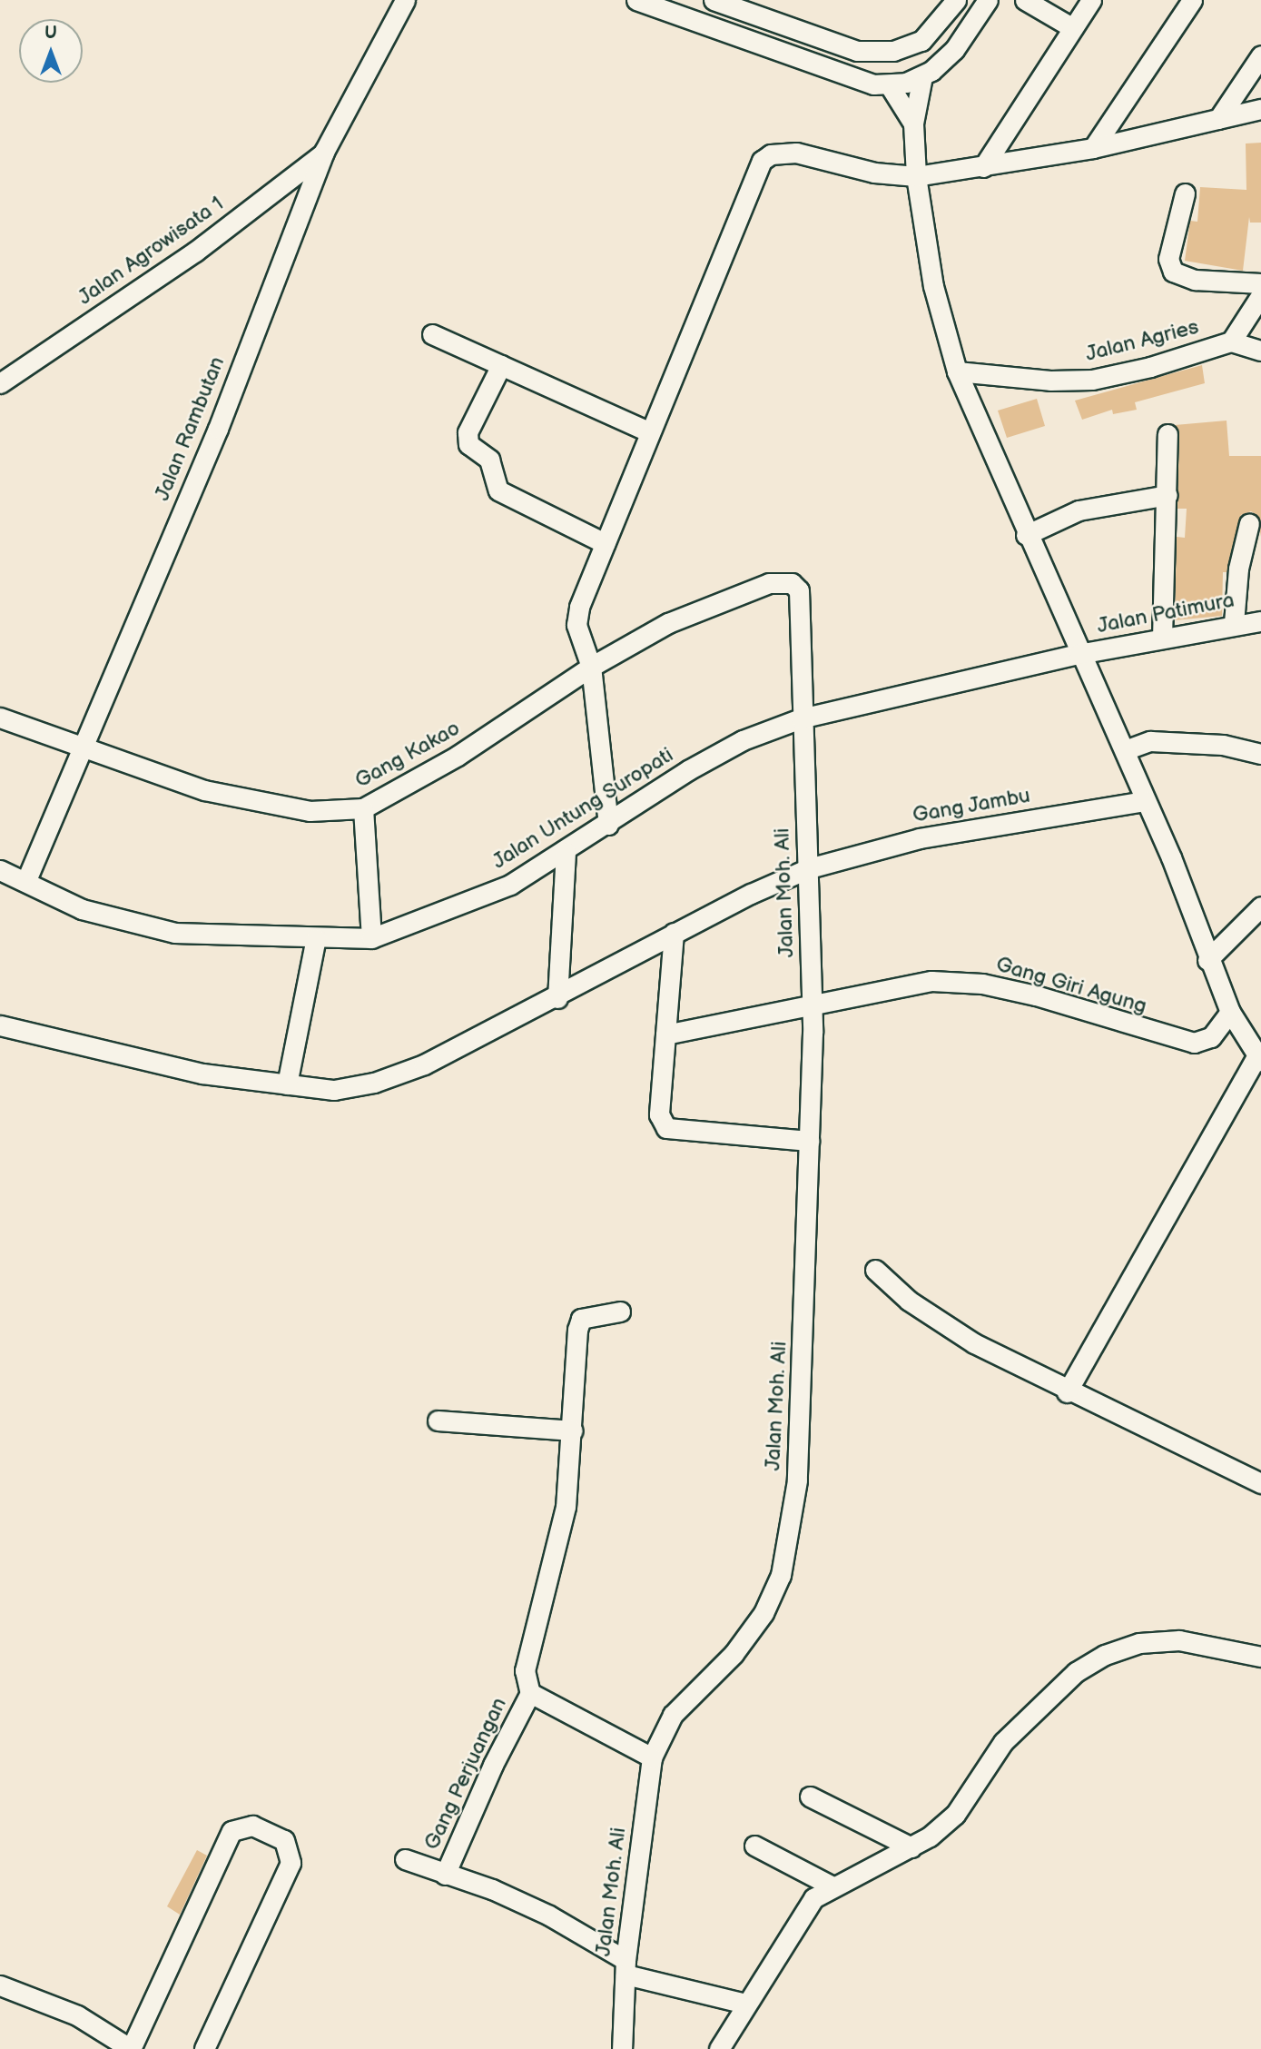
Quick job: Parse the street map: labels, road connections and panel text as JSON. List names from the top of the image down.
{
  "streets": {
    "street": [
      "Jalan Agrowisata 1",
      "Jalan Agries",
      "Jalan Rambutan",
      "Jalan Patimura",
      "Gang Kakao",
      "Gang Jambu",
      "Jalan Untung Suropati",
      "Jalan Moh. Ali",
      "Gang Giri Agung",
      "Gang Perjuangan"
    ]
  },
  "crossings": [
    ["Jalan Agrowisata 1", "Jalan Rambutan"],
    ["Jalan Rambutan", "Gang Kakao"],
    ["Jalan Rambutan", "Jalan Untung Suropati"],
    ["Jalan Patimura", "Jalan Untung Suropati"],
    ["Gang Kakao", "Jalan Untung Suropati"],
    ["Gang Kakao", "Jalan Moh. Ali"],
    ["Gang Jambu", "Jalan Moh. Ali"],
    ["Jalan Untung Suropati", "Jalan Moh. Ali"],
    ["Jalan Moh. Ali", "Gang Giri Agung"]
  ],
  "north": "top"
}
